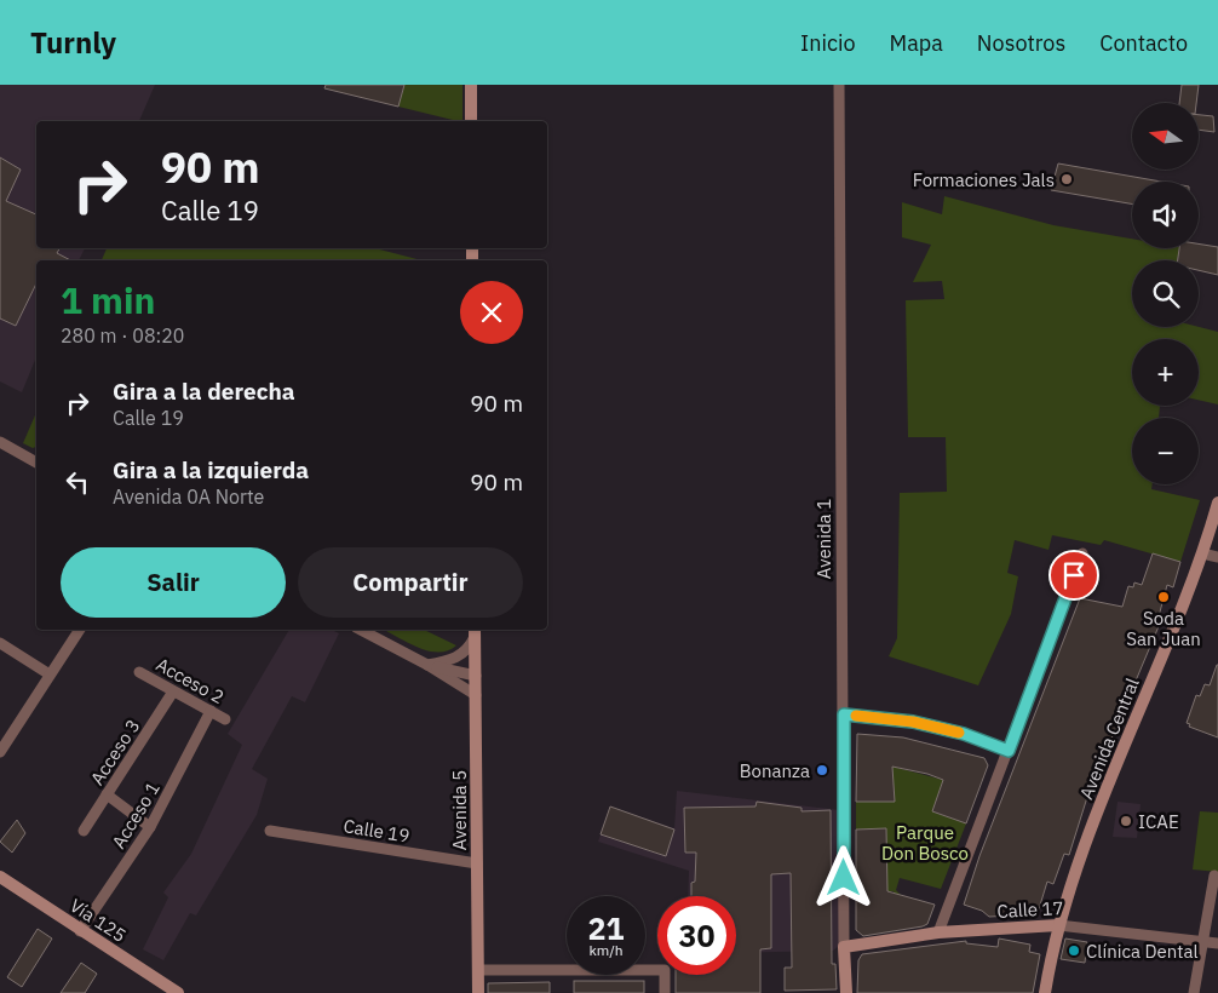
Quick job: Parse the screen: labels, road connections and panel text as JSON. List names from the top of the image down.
{
  "streets": {
    "main road": [
      "Avenida 1",
      "Avenida Central",
      "Avenida 5",
      "Calle 17",
      "Vía 125"
    ],
    "street": [
      "Acceso 2",
      "Acceso 3",
      "Acceso 1",
      "Calle 19"
    ]
  },
  "crossings": [
    ["Avenida 1", "Calle 17"],
    ["Acceso 2", "Acceso 3"],
    ["Acceso 2", "Acceso 1"],
    ["Avenida Central", "Calle 17"],
    ["Avenida 5", "Calle 19"],
    ["Acceso 1", "Vía 125"]
  ],
  "parks": ["Parque Don Bosco"],
  "places": [
    "Formaciones Jals",
    "Soda San Juan",
    "Bonanza",
    "ICAE",
    "Clínica Dental"
  ],
  "north": "left",
  "page": {
    "header": "Turnly",
    "nav": [
      "Inicio",
      "Mapa",
      "Nosotros",
      "Contacto"
    ],
    "map_buttons": ["+", "−"],
    "turn": ["90 m", "Calle 19"],
    "heading": ["1 min", "280 m · 08:20"],
    "list": [
      {
        "name": "Gira a la derecha",
        "note": "Calle 19",
        "value": "90 m"
      },
      {
        "name": "Gira a la izquierda",
        "note": "Avenida 0A Norte",
        "value": "90 m"
      }
    ],
    "buttons": ["Salir", "Compartir"],
    "speed": "21 km/h",
    "limit": "30"
  }
}
